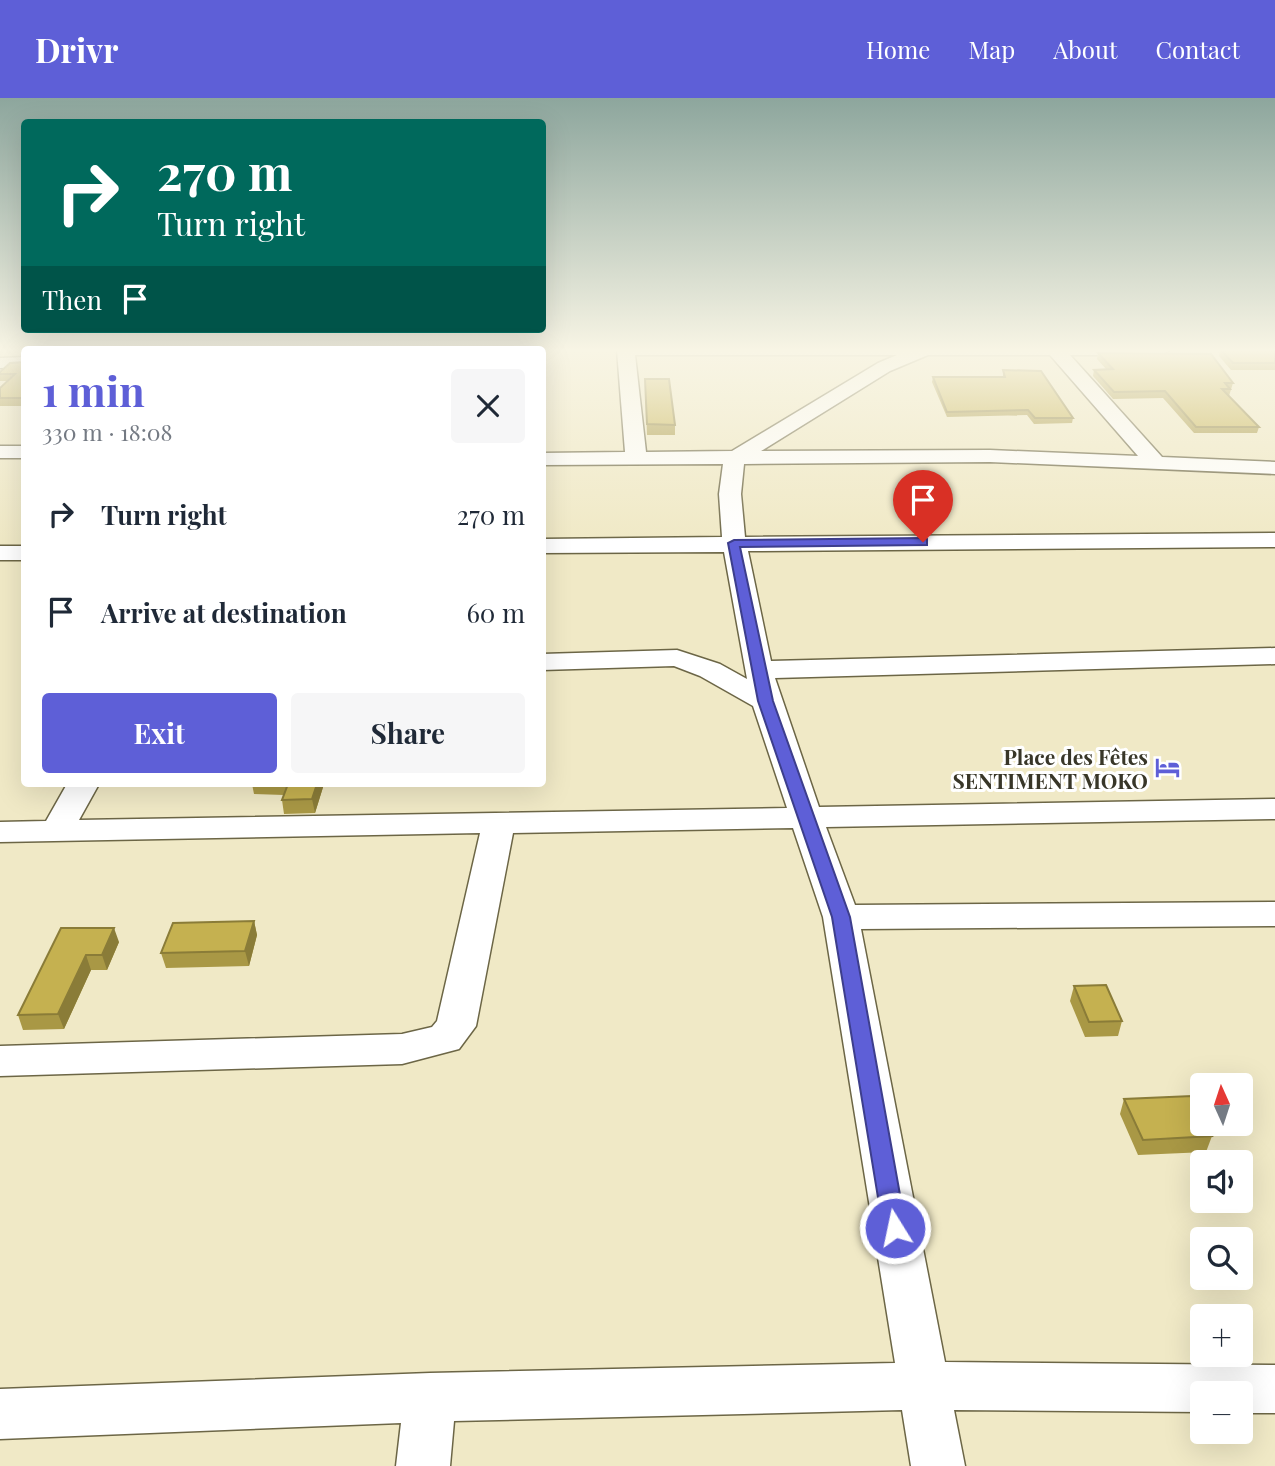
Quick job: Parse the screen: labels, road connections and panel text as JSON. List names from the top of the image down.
{
  "places": {
    "hotel": ["Place des Fêtes SENTIMENT MOKO"]
  },
  "north": "top",
  "page": {
    "header": "Drivr",
    "nav": [
      "Home",
      "Map",
      "About",
      "Contact"
    ],
    "turn": ["270 m", "Turn right"],
    "then": "Then",
    "heading": ["1 min", "330 m · 18:08"],
    "list": [
      {
        "name": "Turn right",
        "value": "270 m"
      },
      {
        "name": "Arrive at destination",
        "value": "60 m"
      }
    ],
    "buttons": ["Exit", "Share"],
    "map_buttons": ["+", "−"]
  }
}
